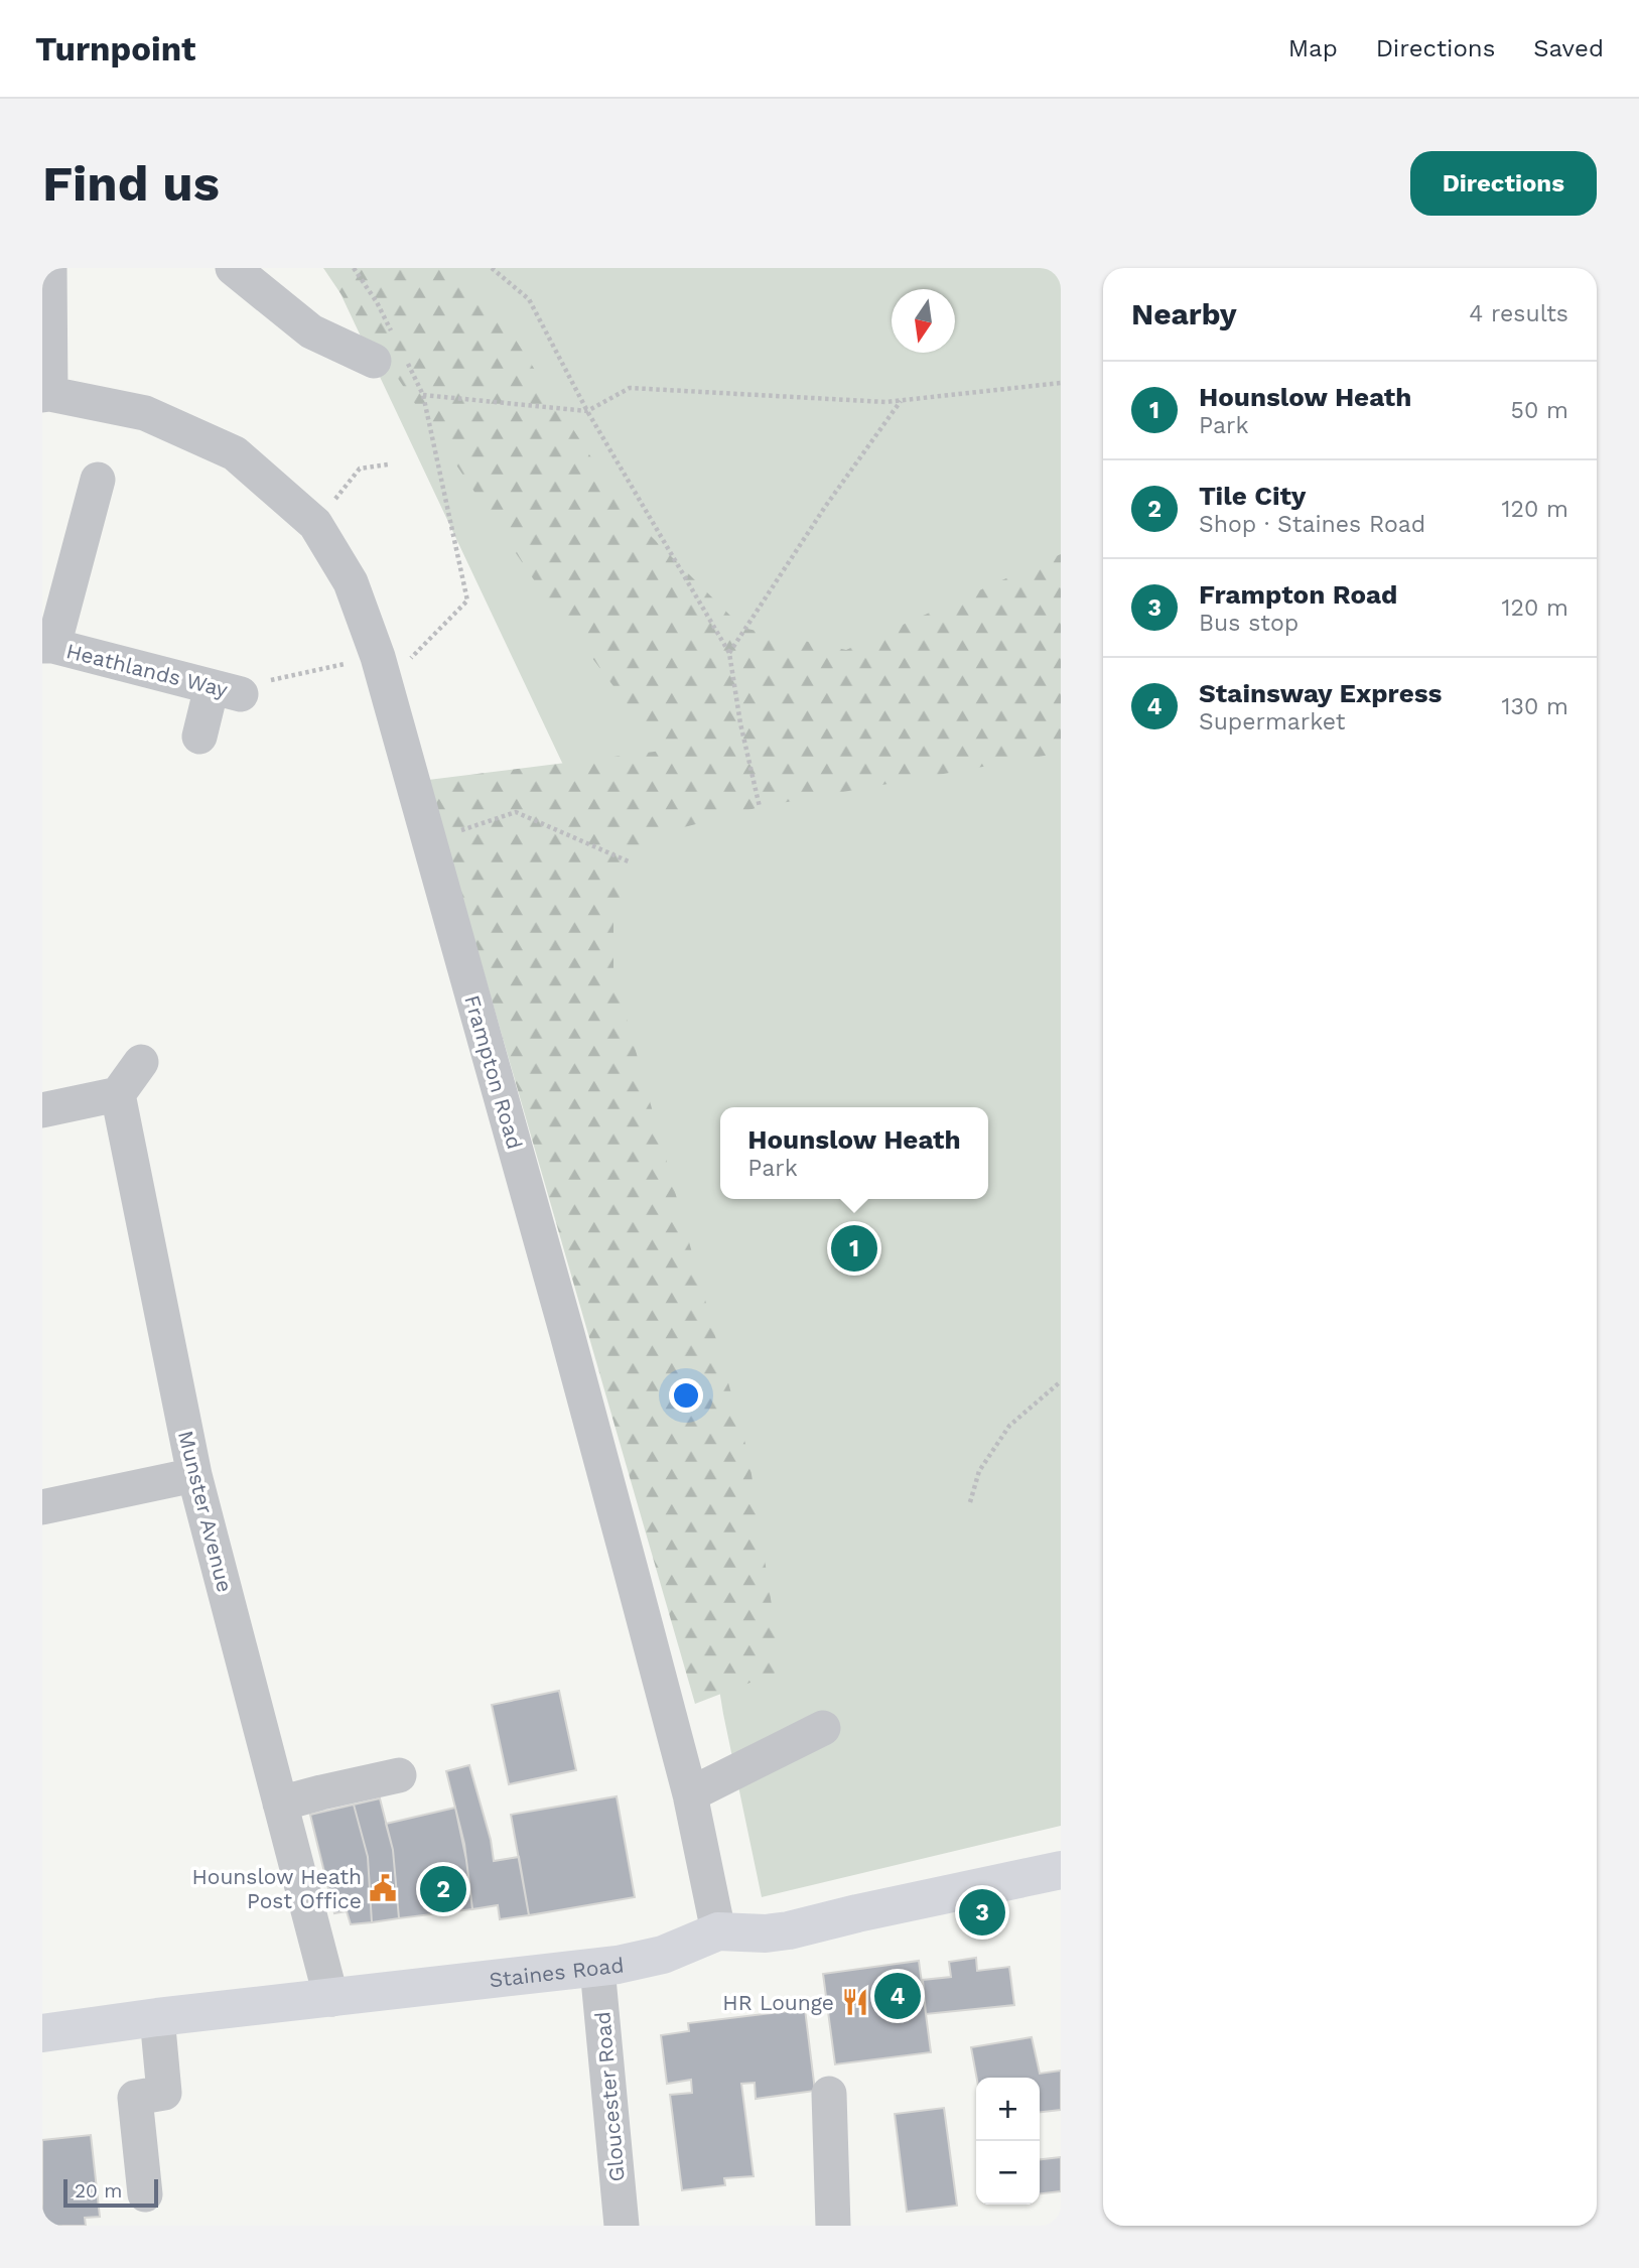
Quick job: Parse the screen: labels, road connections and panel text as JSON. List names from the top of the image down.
{
  "streets": {
    "main road": ["Staines Road"],
    "street": [
      "Heathlands Way",
      "Frampton Road",
      "Munster Avenue",
      "Gloucester Road"
    ]
  },
  "crossings": [
    ["Frampton Road", "Staines Road"],
    ["Munster Avenue", "Staines Road"],
    ["Staines Road", "Gloucester Road"]
  ],
  "places": {
    "public building": ["Hounslow Heath Post Office"],
    "restaurant": ["HR Lounge"]
  },
  "scale_bar": "20 m",
  "north": "bottom",
  "page": {
    "header": "Turnpoint",
    "nav": ["Map", "Directions", "Saved"],
    "buttons": "Directions",
    "title": "Find us",
    "heading": ["Nearby", "4 results"],
    "list": [
      {
        "mark": "1",
        "name": "Hounslow Heath",
        "note": "Park",
        "value": "50 m"
      },
      {
        "mark": "2",
        "name": "Tile City",
        "note": "Shop · Staines Road",
        "value": "120 m"
      },
      {
        "mark": "3",
        "name": "Frampton Road",
        "note": "Bus stop",
        "value": "120 m"
      },
      {
        "mark": "4",
        "name": "Stainsway Express",
        "note": "Supermarket",
        "value": "130 m"
      }
    ],
    "popup": ["Hounslow Heath", "Park"],
    "pins": [
      "1",
      "2",
      "3",
      "4"
    ],
    "map_buttons": ["+", "−"],
    "scale": "20 m"
  }
}
